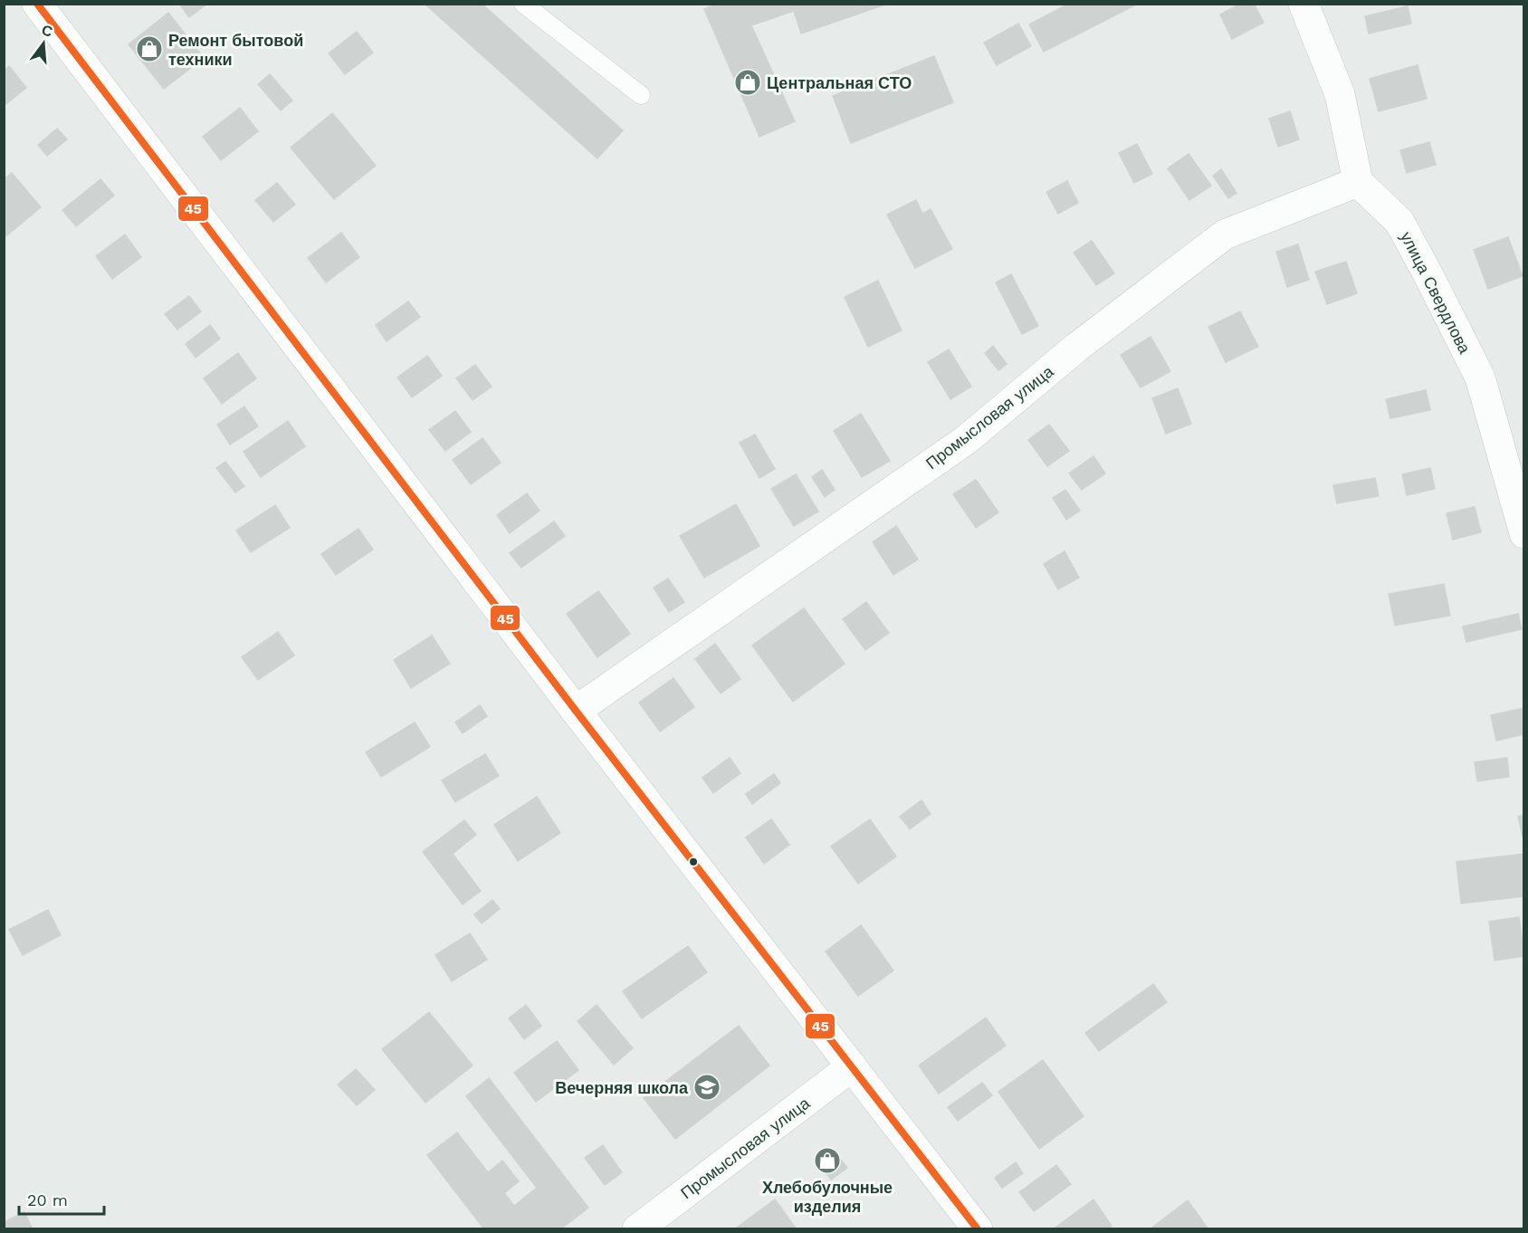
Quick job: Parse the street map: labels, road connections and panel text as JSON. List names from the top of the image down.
{
  "streets": {
    "street": ["улица Свердлова", "Промысловая улица"]
  },
  "crossings": [
    ["улица Свердлова", "Промысловая улица"]
  ],
  "places": {
    "shop": ["Ремонт бытовой техники", "Центральная СТО", "Хлебобулочные изделия"],
    "school or university": ["Вечерняя школа"]
  },
  "lines": ["transit line 45"],
  "scale_bar": "20 m",
  "north": "top"
}
